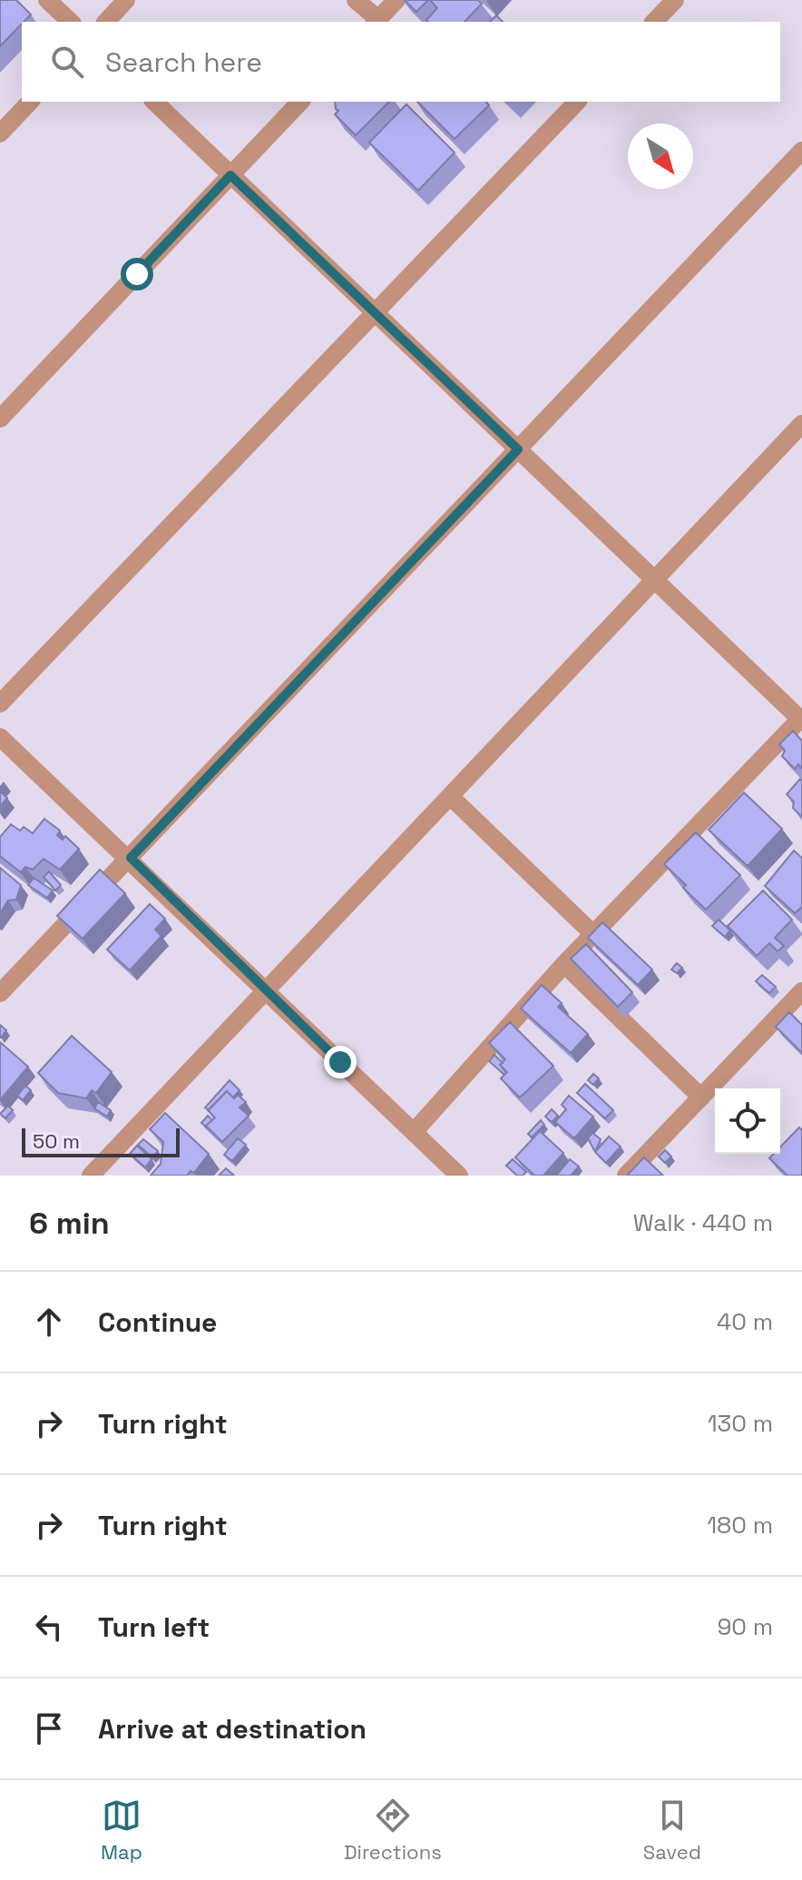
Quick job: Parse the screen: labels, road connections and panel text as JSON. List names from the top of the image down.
{
  "scale_bar": "50 m",
  "north": "bottom right",
  "page": {
    "search": "Search here",
    "scale": "50 m",
    "heading": ["6 min", "Walk · 440 m"],
    "list": [
      ["Continue", "40 m"],
      ["Turn right", "130 m"],
      ["Turn right", "180 m"],
      ["Turn left", "90 m"],
      "Arrive at destination"
    ],
    "nav": ["Map", "Directions", "Saved"]
  }
}
